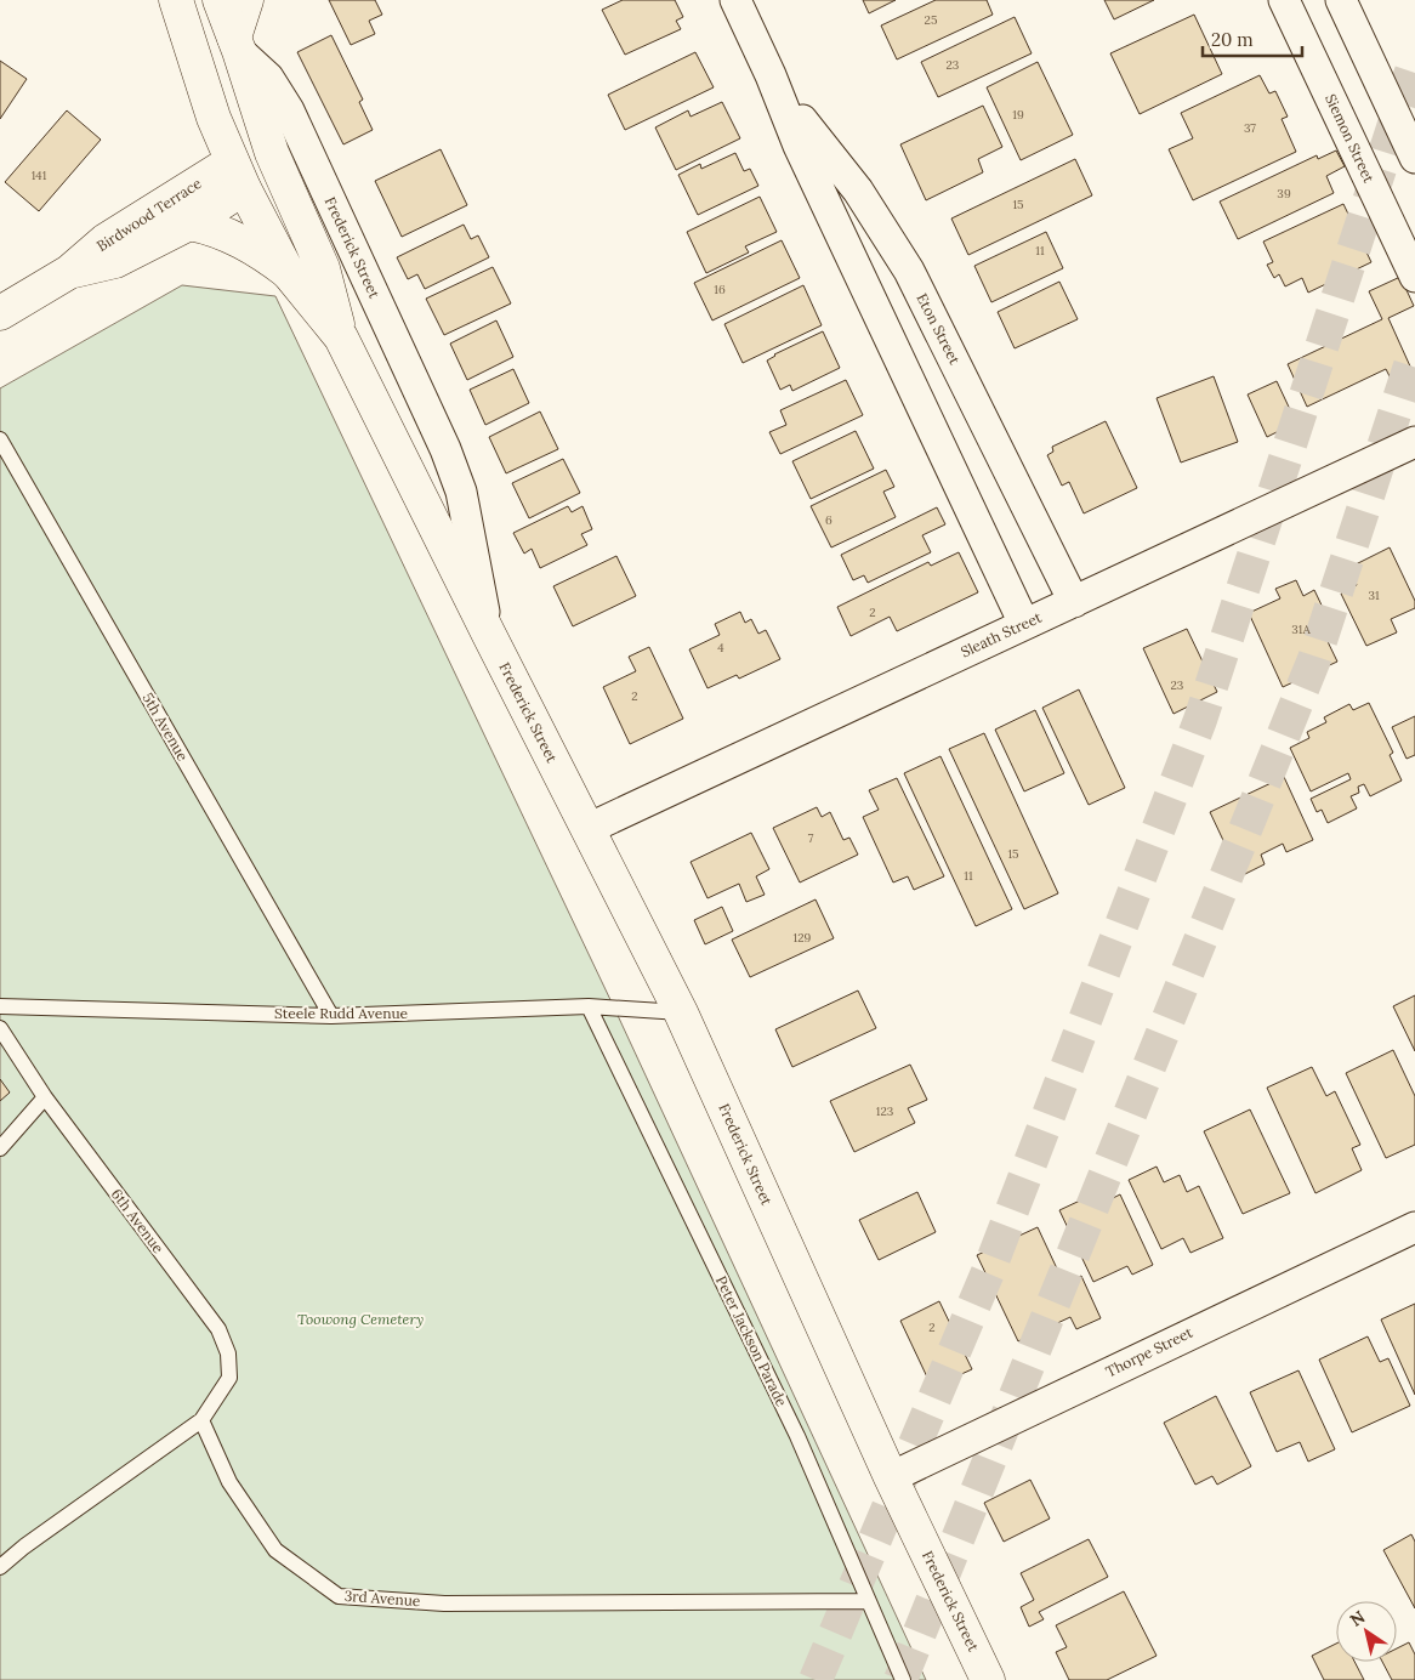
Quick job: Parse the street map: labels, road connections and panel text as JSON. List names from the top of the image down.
{
  "streets": {
    "main road": ["Birdwood Terrace", "Frederick Street"],
    "street": [
      "Siemon Street",
      "Eton Street",
      "Sleath Street",
      "Thorpe Street"
    ],
    "lane": [
      "5th Avenue",
      "Steele Rudd Avenue",
      "6th Avenue",
      "Peter Jackson Parade",
      "3rd Avenue"
    ]
  },
  "crossings": [
    ["Birdwood Terrace", "Frederick Street"],
    ["Frederick Street", "Sleath Street"],
    ["Frederick Street", "Steele Rudd Avenue"],
    ["Frederick Street", "Thorpe Street"],
    ["Eton Street", "Sleath Street"],
    ["5th Avenue", "Steele Rudd Avenue"],
    ["Steele Rudd Avenue", "Peter Jackson Parade"],
    ["6th Avenue", "3rd Avenue"],
    ["Peter Jackson Parade", "3rd Avenue"]
  ],
  "parks": ["Toowong Cemetery"],
  "house_numbers": [
    "25",
    "23",
    "19",
    "37",
    "141",
    "39",
    "15",
    "11",
    "16",
    "6",
    "31",
    "2",
    "31A",
    "4",
    "23",
    "2",
    "7",
    "15",
    "11",
    "129",
    "123",
    "2"
  ],
  "scale_bar": "20 m",
  "north": "top left"
}
